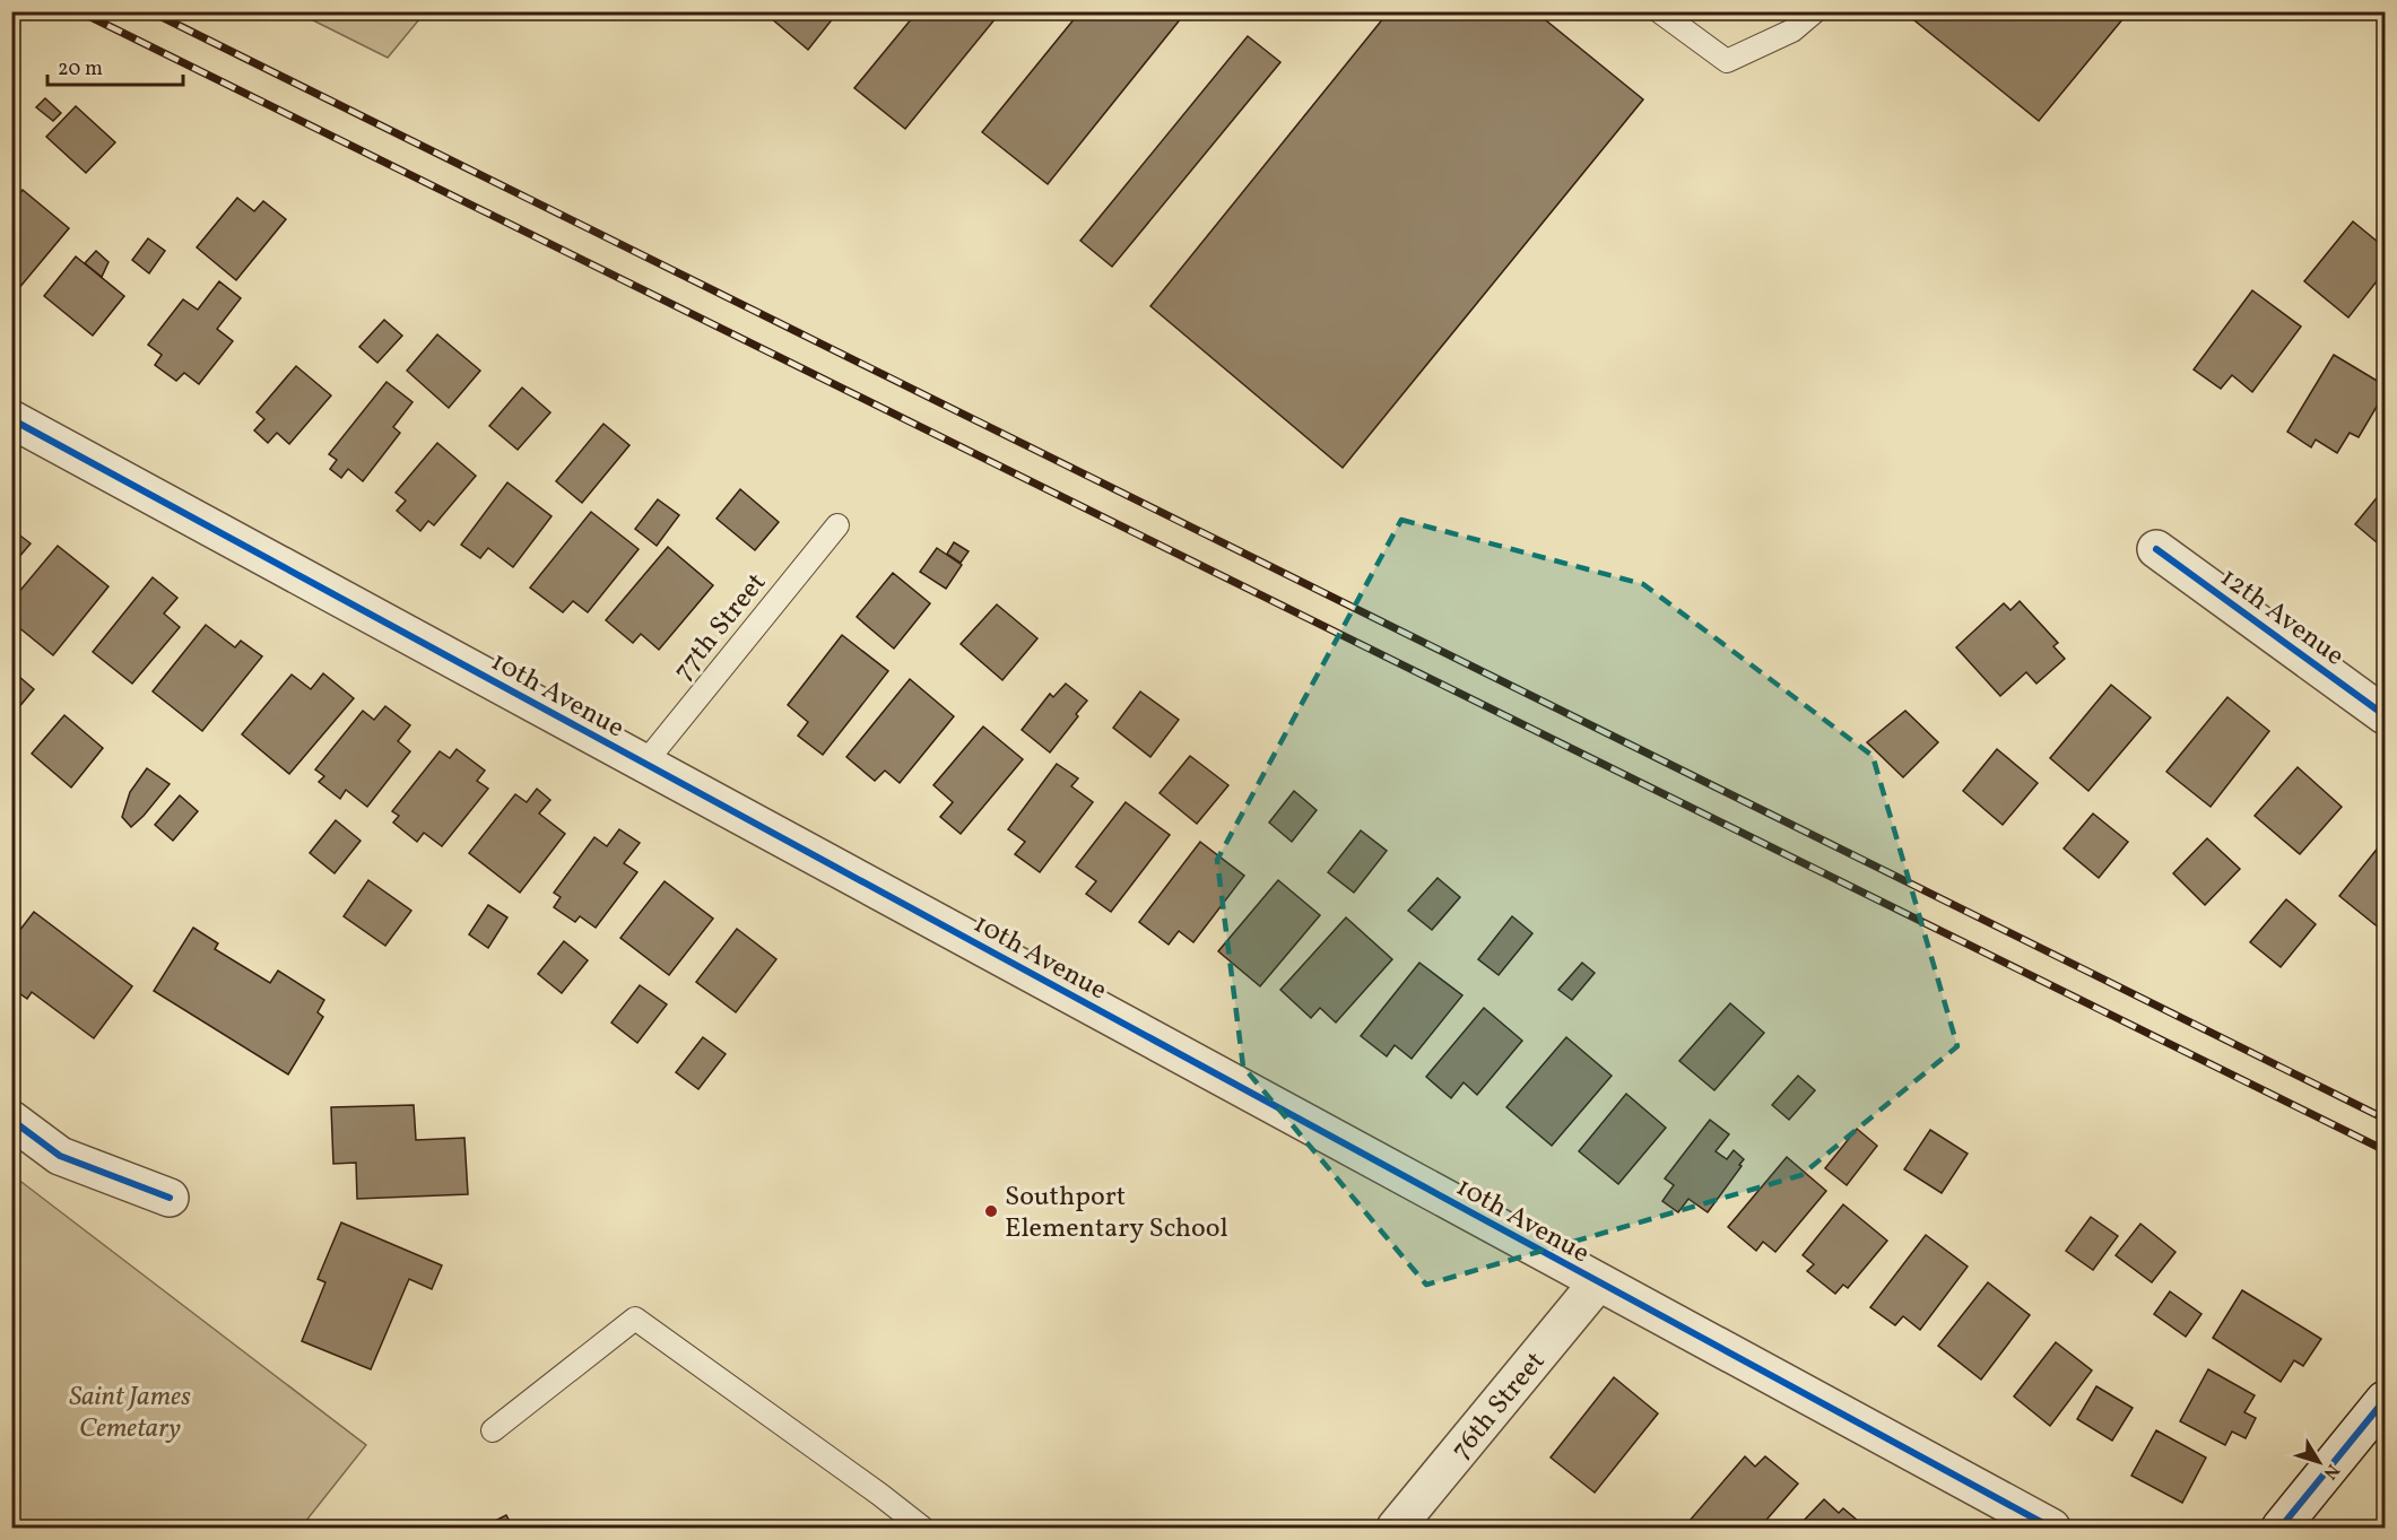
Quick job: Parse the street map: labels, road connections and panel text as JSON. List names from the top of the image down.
{
  "streets": {
    "street": ["12th Avenue", "10th Avenue", "76th Street"],
    "lane": ["77th Street"]
  },
  "crossings": [
    ["77th Street", "10th Avenue"],
    ["10th Avenue", "76th Street"]
  ],
  "parks": ["Saint James Cemetary"],
  "places": ["Southport Elementary School"],
  "scale_bar": "20 m",
  "north": "bottom right"
}
